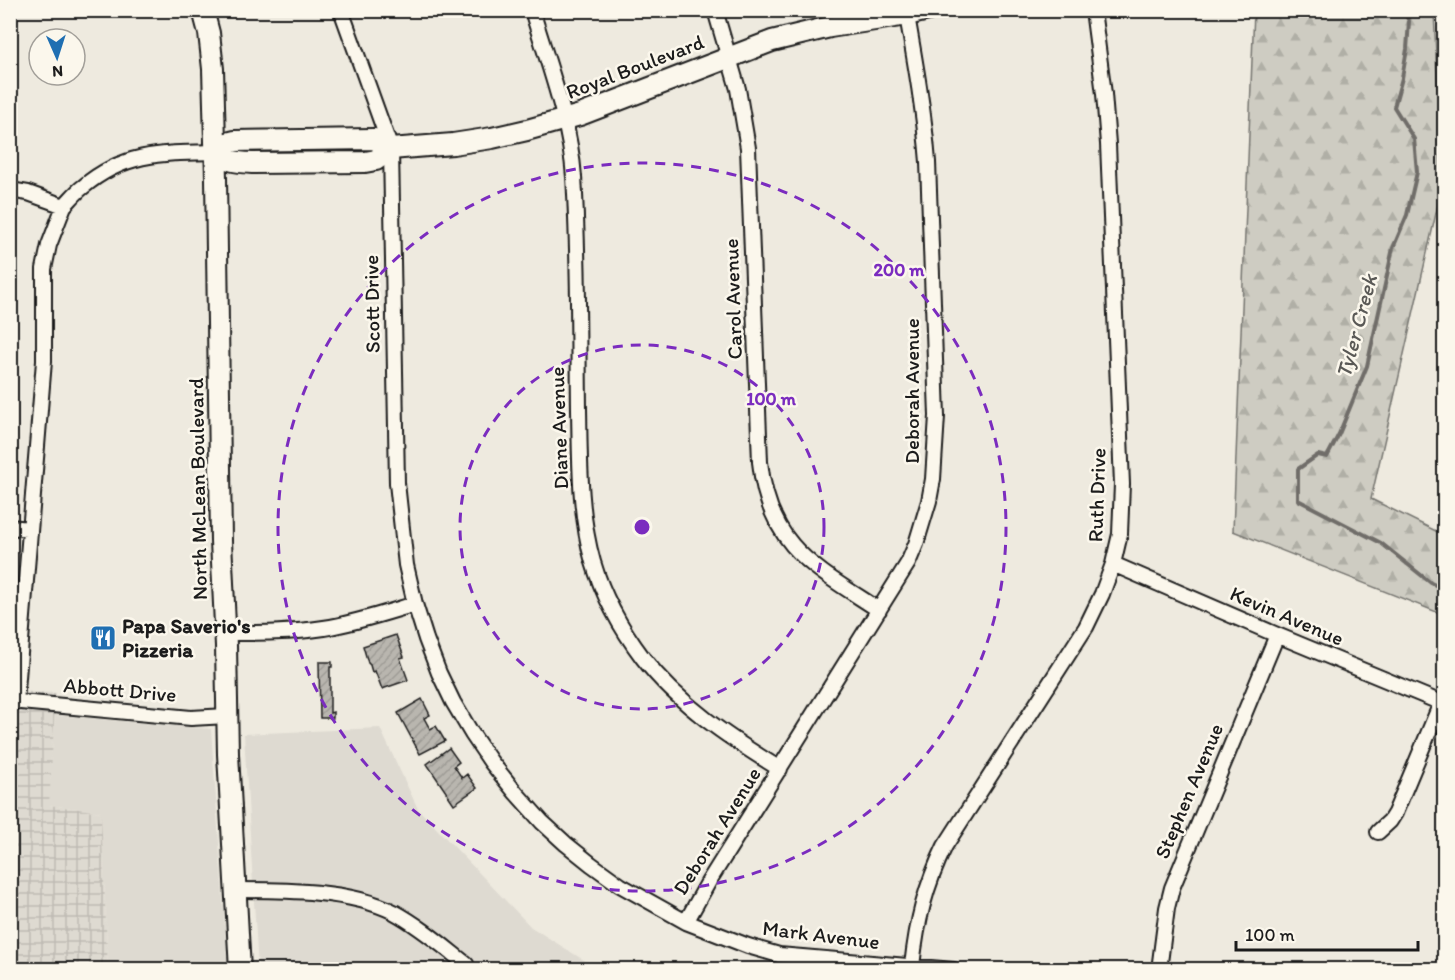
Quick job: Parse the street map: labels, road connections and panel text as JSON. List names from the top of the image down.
{
  "streets": {
    "main road": ["Royal Boulevard", "North McLean Boulevard"],
    "street": [
      "Carol Avenue",
      "Scott Drive",
      "Deborah Avenue",
      "Diane Avenue",
      "Ruth Drive",
      "Kevin Avenue",
      "Abbott Drive",
      "Stephen Avenue",
      "Mark Avenue"
    ]
  },
  "crossings": [
    ["Royal Boulevard", "Carol Avenue"],
    ["Royal Boulevard", "Scott Drive"],
    ["Royal Boulevard", "Deborah Avenue"],
    ["Royal Boulevard", "Diane Avenue"],
    ["Royal Boulevard", "North McLean Boulevard"],
    ["Carol Avenue", "Deborah Avenue"],
    ["Scott Drive", "Mark Avenue"],
    ["Deborah Avenue", "Diane Avenue"],
    ["Deborah Avenue", "Mark Avenue"],
    ["North McLean Boulevard", "Abbott Drive"],
    ["Ruth Drive", "Kevin Avenue"],
    ["Ruth Drive", "Mark Avenue"],
    ["Kevin Avenue", "Stephen Avenue"]
  ],
  "water": ["Tyler Creek"],
  "places": {
    "restaurant": ["Papa Saverio's Pizzeria"]
  },
  "scale_bar": "100 m",
  "north": "bottom",
  "rings": ["200 m", "100 m"]
}
